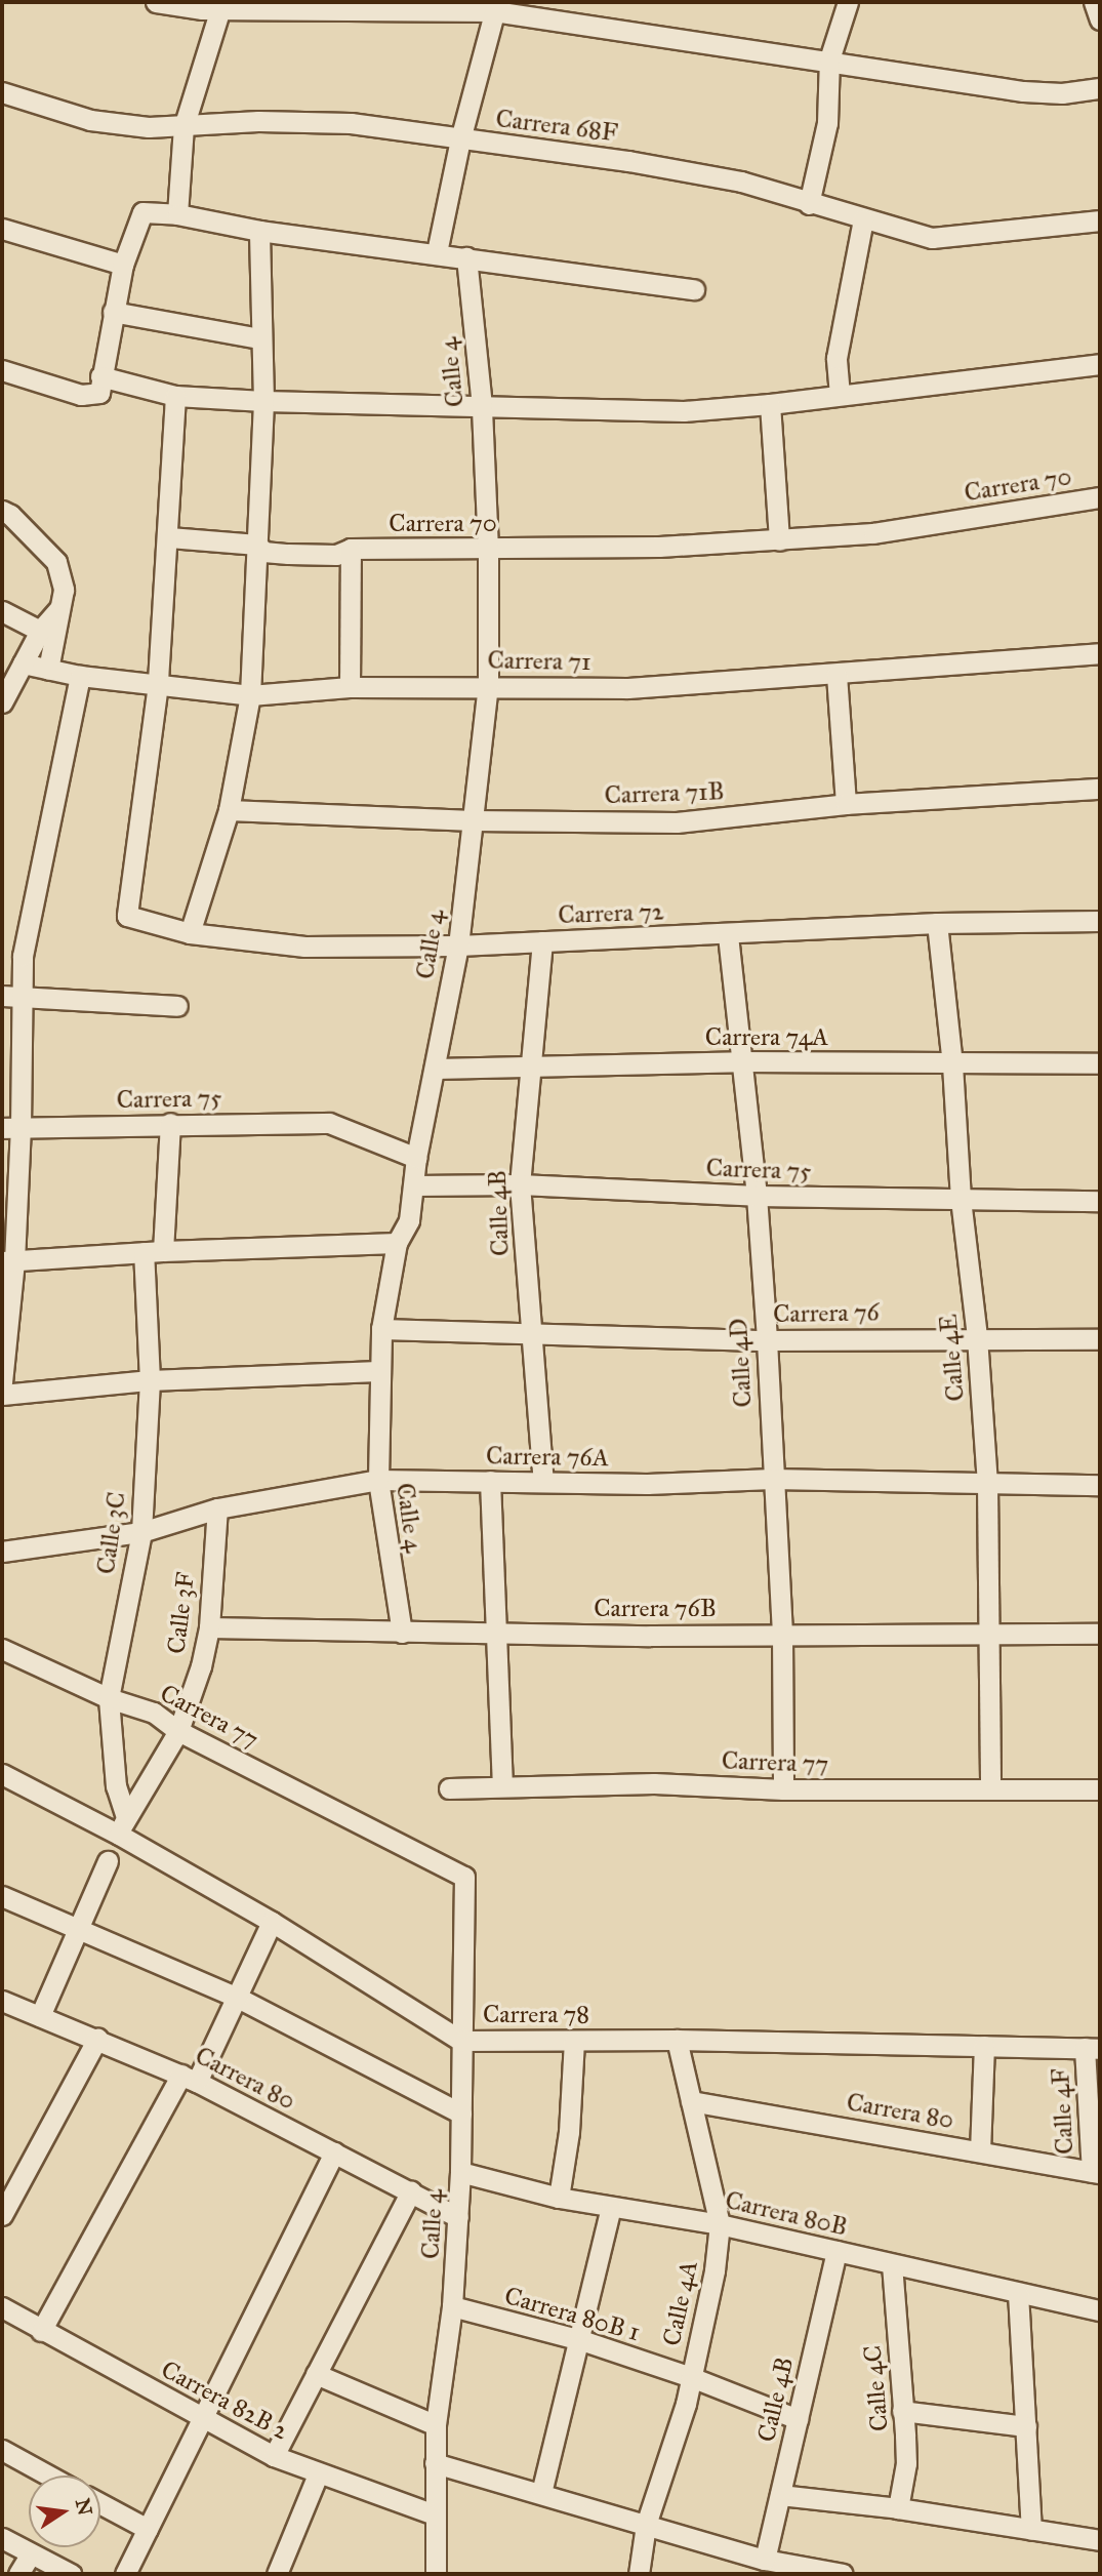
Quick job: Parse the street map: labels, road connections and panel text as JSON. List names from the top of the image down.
{
  "streets": {
    "street": [
      "Carrera 68F",
      "Calle 4",
      "Carrera 70",
      "Carrera 71",
      "Carrera 71B",
      "Carrera 72",
      "Carrera 74A",
      "Carrera 75",
      "Calle 4B",
      "Carrera 76",
      "Calle 4E",
      "Calle 4D",
      "Carrera 76A",
      "Calle 3C",
      "Carrera 76B",
      "Calle 3F",
      "Carrera 77",
      "Carrera 78",
      "Carrera 80",
      "Calle 4F",
      "Carrera 80B",
      "Calle 4A",
      "Carrera 80B 1",
      "Calle 4C",
      "Carrera 82B 2"
    ]
  },
  "crossings": [
    ["Calle 4", "Carrera 70"],
    ["Calle 4", "Carrera 71"],
    ["Calle 4", "Carrera 71B"],
    ["Calle 4", "Carrera 72"],
    ["Calle 4", "Carrera 74A"],
    ["Calle 4", "Carrera 75"],
    ["Calle 4", "Carrera 76"],
    ["Calle 4", "Carrera 76A"],
    ["Calle 4", "Carrera 76B"],
    ["Calle 4", "Carrera 77"],
    ["Calle 4", "Carrera 78"],
    ["Calle 4", "Carrera 80"],
    ["Calle 4", "Carrera 80B"],
    ["Calle 4", "Carrera 80B 1"],
    ["Calle 4", "Carrera 82B 2"],
    ["Carrera 71", "Carrera 72"],
    ["Carrera 72", "Calle 4B"],
    ["Carrera 72", "Calle 4E"],
    ["Carrera 72", "Calle 4D"],
    ["Carrera 74A", "Calle 4B"],
    ["Carrera 74A", "Calle 4E"],
    ["Carrera 74A", "Calle 4D"],
    ["Carrera 75", "Calle 4B"],
    ["Carrera 75", "Calle 4E"],
    ["Carrera 75", "Calle 4D"],
    ["Calle 4B", "Carrera 76"],
    ["Calle 4B", "Carrera 76A"],
    ["Calle 4B", "Carrera 80B"],
    ["Calle 4B", "Carrera 80B 1"],
    ["Carrera 76", "Calle 4E"],
    ["Carrera 76", "Calle 4D"],
    ["Calle 4E", "Carrera 76A"],
    ["Calle 4E", "Carrera 76B"],
    ["Calle 4E", "Carrera 77"],
    ["Calle 4D", "Carrera 76A"],
    ["Calle 4D", "Carrera 76B"],
    ["Calle 4D", "Carrera 77"],
    ["Carrera 76A", "Calle 3C"],
    ["Carrera 76A", "Calle 3F"],
    ["Calle 3C", "Calle 3F"],
    ["Calle 3C", "Carrera 77"],
    ["Calle 3C", "Carrera 78"],
    ["Carrera 76B", "Calle 3F"],
    ["Calle 3F", "Carrera 77"],
    ["Calle 3F", "Carrera 78"],
    ["Carrera 78", "Calle 4F"],
    ["Carrera 78", "Calle 4A"],
    ["Carrera 80", "Calle 4F"],
    ["Carrera 80", "Calle 4A"],
    ["Carrera 80B", "Calle 4A"],
    ["Carrera 80B", "Calle 4C"],
    ["Calle 4A", "Carrera 80B 1"]
  ],
  "north": "right"
}
